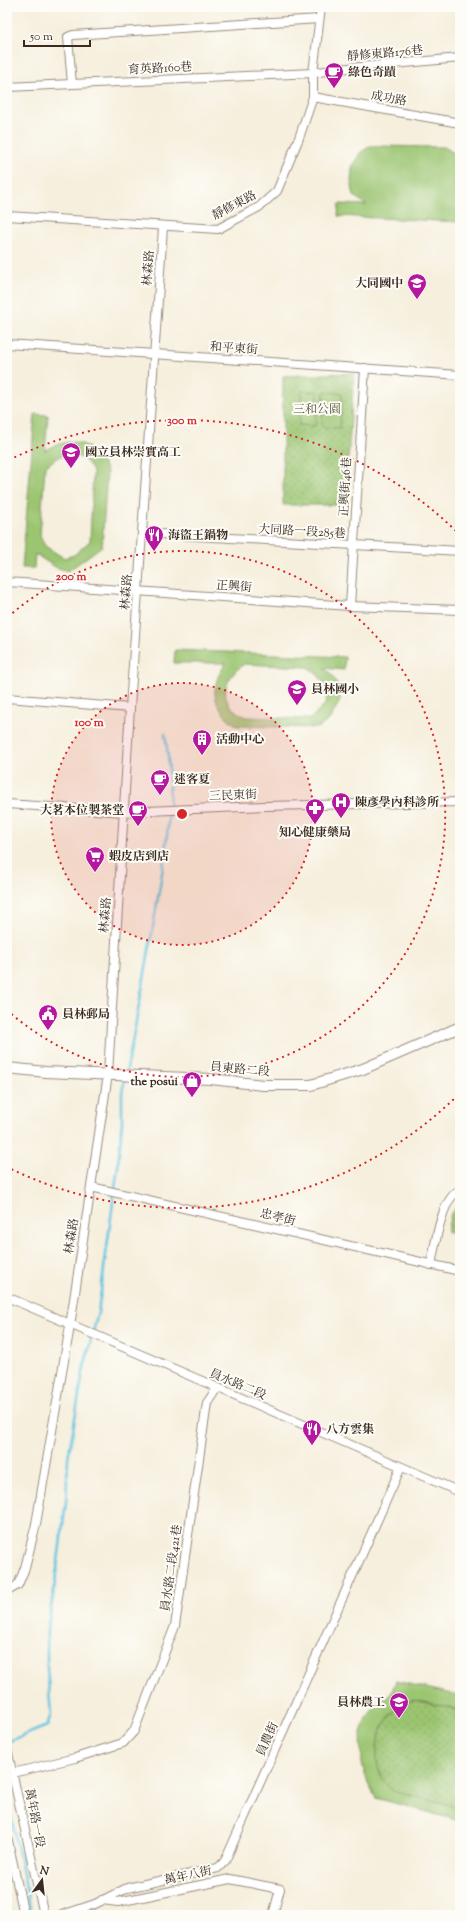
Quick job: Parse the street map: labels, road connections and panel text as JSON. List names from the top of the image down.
{
  "streets": {
    "street": [
      "靜修東路176巷",
      "育英路160巷",
      "成功路",
      "靜修東路",
      "林森路",
      "和平東街",
      "正興街46巷",
      "大同路一段285巷",
      "正興街",
      "三民東街",
      "員東路二段",
      "忠孝街",
      "員水路二段",
      "員水路二段421巷",
      "員農街",
      "萬年路一段",
      "萬年八街"
    ]
  },
  "crossings": [
    ["靜修東路176巷", "育英路160巷"],
    ["靜修東路176巷", "靜修東路"],
    ["育英路160巷", "靜修東路"],
    ["成功路", "靜修東路"],
    ["靜修東路", "林森路"],
    ["林森路", "和平東街"],
    ["林森路", "大同路一段285巷"],
    ["林森路", "正興街"],
    ["林森路", "三民東街"],
    ["林森路", "員東路二段"],
    ["林森路", "忠孝街"],
    ["林森路", "員水路二段"],
    ["和平東街", "正興街46巷"],
    ["正興街46巷", "大同路一段285巷"],
    ["正興街46巷", "正興街"],
    ["員水路二段", "員水路二段421巷"],
    ["員水路二段", "員農街"],
    ["員水路二段421巷", "萬年路一段"],
    ["員農街", "萬年八街"]
  ],
  "parks": ["三和公園"],
  "places": {
    "cafe": ["綠色奇蹟", "迷客夏", "大茗本位製茶堂"],
    "school or university": [
      "大同國中",
      "國立員林崇實高工",
      "員林國小",
      "員林農工"
    ],
    "restaurant": ["海盜王鍋物", "八方雲集"],
    "building": ["活動中心"],
    "hospital": ["陳彥學內科診所"],
    "pharmacy": ["知心健康藥局"],
    "supermarket": ["蝦皮店到店"],
    "public building": ["員林郵局"],
    "shop": ["the posui"]
  },
  "scale_bar": "50 m",
  "north": "top",
  "rings": ["300 m", "200 m", "100 m"]
}
